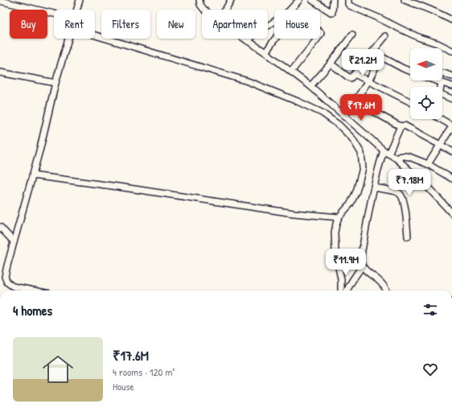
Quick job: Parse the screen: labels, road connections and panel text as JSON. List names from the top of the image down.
{
  "north": "left",
  "page": {
    "chip": [
      "Buy",
      "Rent",
      "Filters",
      "New",
      "Apartment",
      "House"
    ],
    "price": [
      "₹21.2M",
      "₹17.6M",
      "₹7.18M",
      "₹11.9M"
    ],
    "heading": "4 homes",
    "list": [
      {
        "name": "₹17.6M",
        "note": "4 rooms · 120 m² · House"
      }
    ]
  }
}
